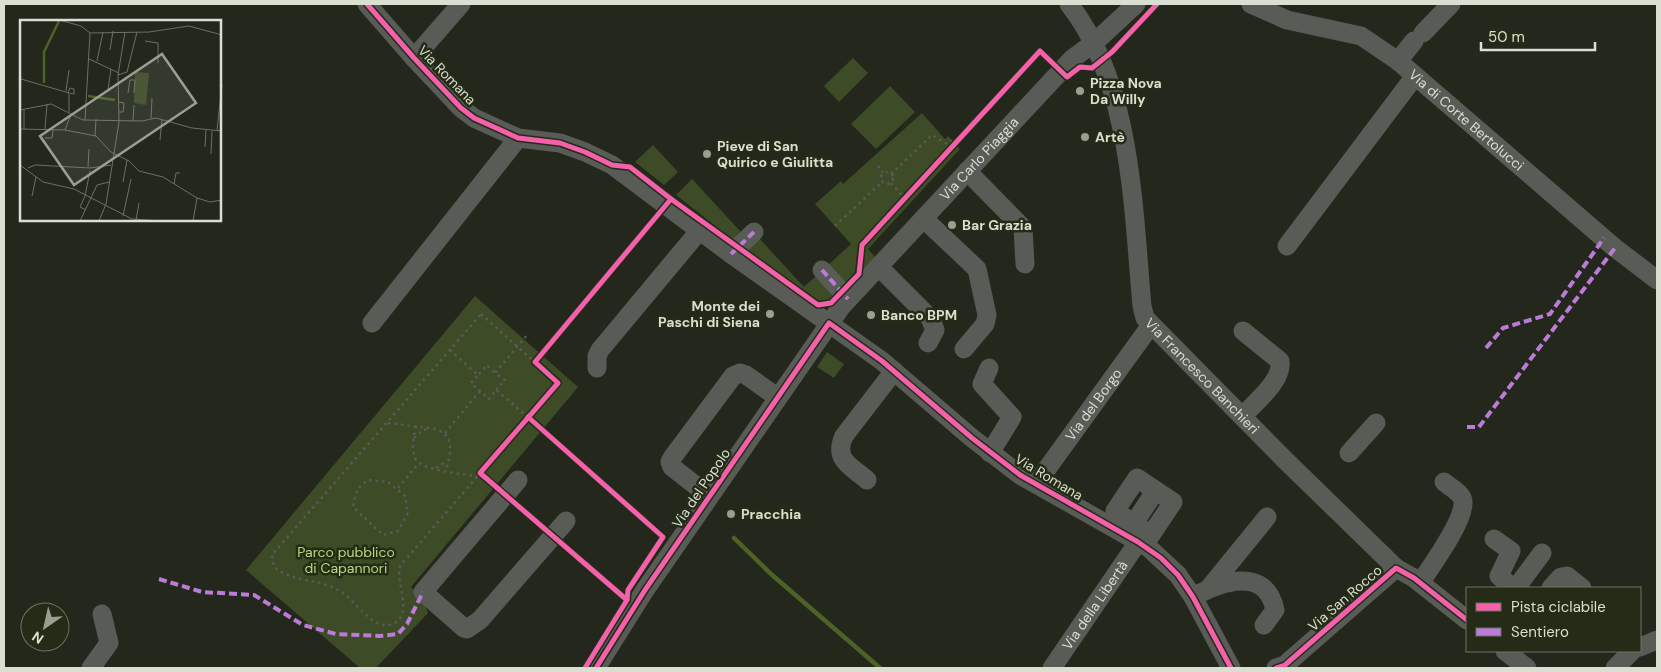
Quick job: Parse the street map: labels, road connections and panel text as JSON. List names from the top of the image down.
{
  "streets": {
    "street": [
      "Via Romana",
      "Via di Corte Bertolucci",
      "Via Carlo Piaggia",
      "Via Francesco Banchieri",
      "Via del Borgo",
      "Via del Popolo",
      "Via San Rocco",
      "Via della Libertà"
    ]
  },
  "crossings": [
    ["Via Romana", "Via Carlo Piaggia"],
    ["Via Romana", "Via del Borgo"],
    ["Via Romana", "Via del Popolo"],
    ["Via Romana", "Via della Libertà"],
    ["Via Carlo Piaggia", "Via Francesco Banchieri"],
    ["Via Carlo Piaggia", "Via del Popolo"],
    ["Via Francesco Banchieri", "Via del Borgo"],
    ["Via Francesco Banchieri", "Via San Rocco"]
  ],
  "parks": ["Parco pubblico di Capannori"],
  "places": [
    "Pizza Nova Da Willy",
    "Artè",
    "Pieve di San Quirico e Giulitta",
    "Bar Grazia",
    "Monte dei Paschi di Siena",
    "Banco BPM",
    "Pracchia"
  ],
  "legend": ["Pista ciclabile", "Sentiero"],
  "scale_bar": "50 m",
  "north": "bottom left"
}
